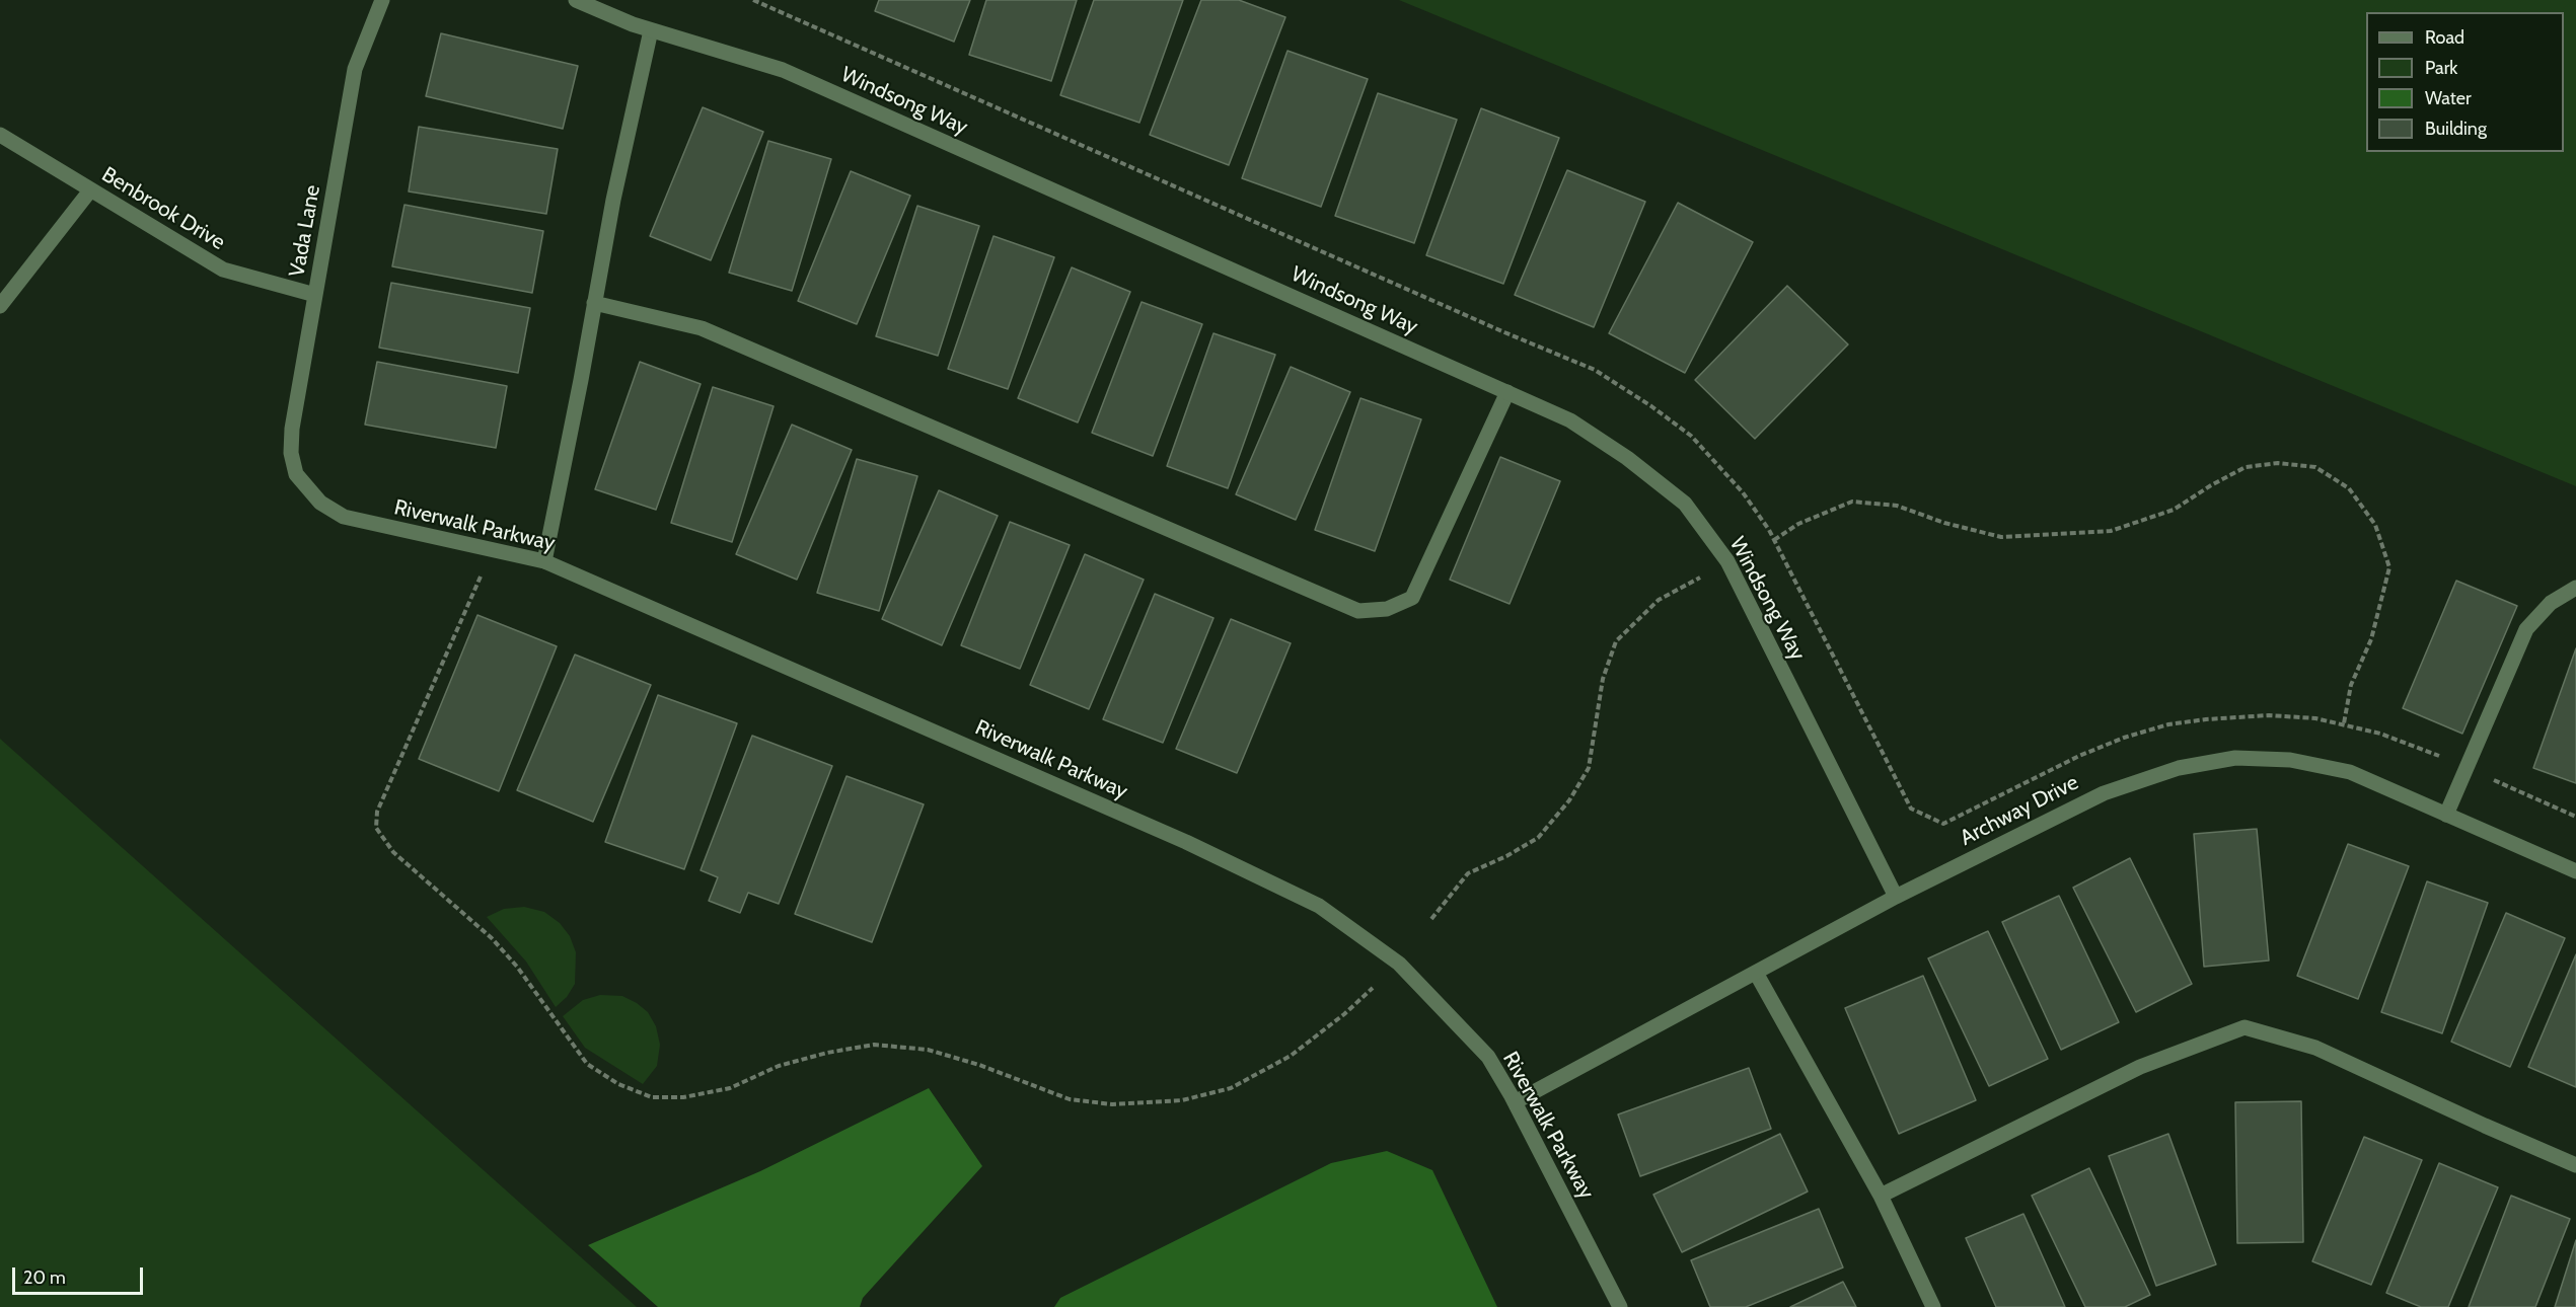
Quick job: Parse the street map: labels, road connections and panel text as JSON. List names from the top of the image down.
{
  "streets": {
    "street": [
      "Windsong Way",
      "Benbrook Drive",
      "Vada Lane",
      "Riverwalk Parkway",
      "Archway Drive"
    ]
  },
  "crossings": [
    ["Windsong Way", "Archway Drive"],
    ["Benbrook Drive", "Vada Lane"],
    ["Vada Lane", "Riverwalk Parkway"],
    ["Riverwalk Parkway", "Archway Drive"]
  ],
  "legend": [
    "Road",
    "Park",
    "Water",
    "Building"
  ],
  "scale_bar": "20 m"
}
